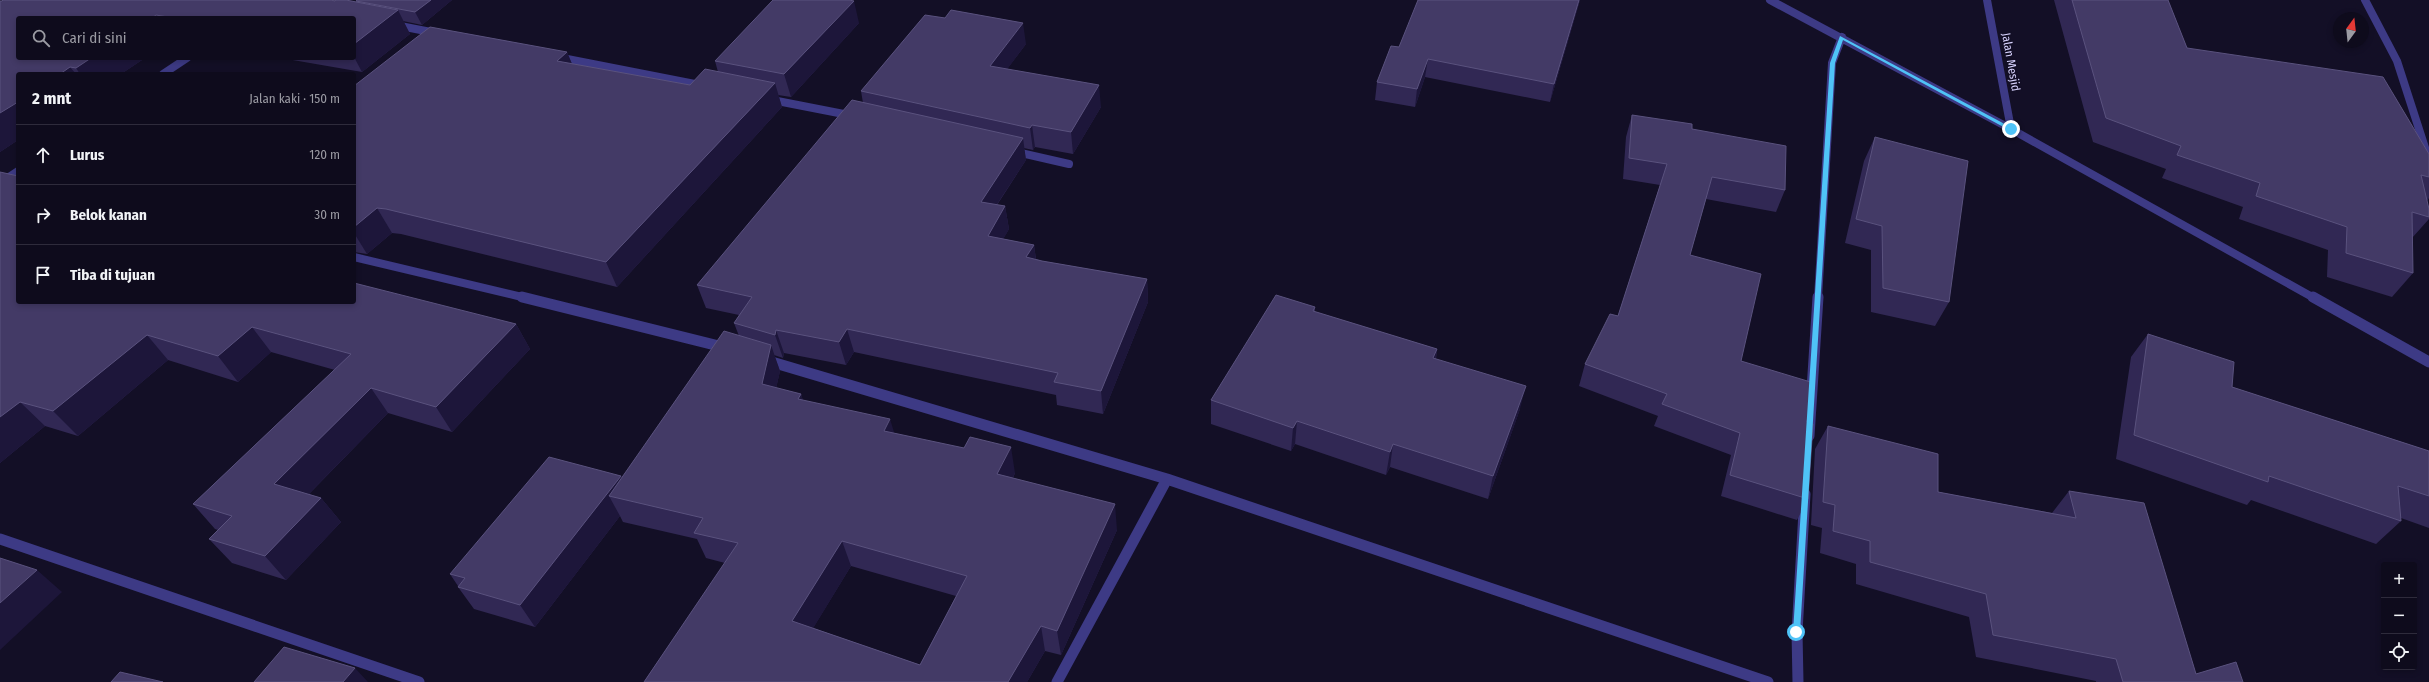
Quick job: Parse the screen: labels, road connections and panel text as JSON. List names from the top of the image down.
{
  "streets": {
    "street": ["Jalan Mesjid"]
  },
  "north": "top",
  "page": {
    "search": "Cari di sini",
    "heading": ["2 mnt", "Jalan kaki · 150 m"],
    "list": [
      ["Lurus", "120 m"],
      ["Belok kanan", "30 m"],
      "Tiba di tujuan"
    ],
    "map_buttons": ["+", "−"]
  }
}
